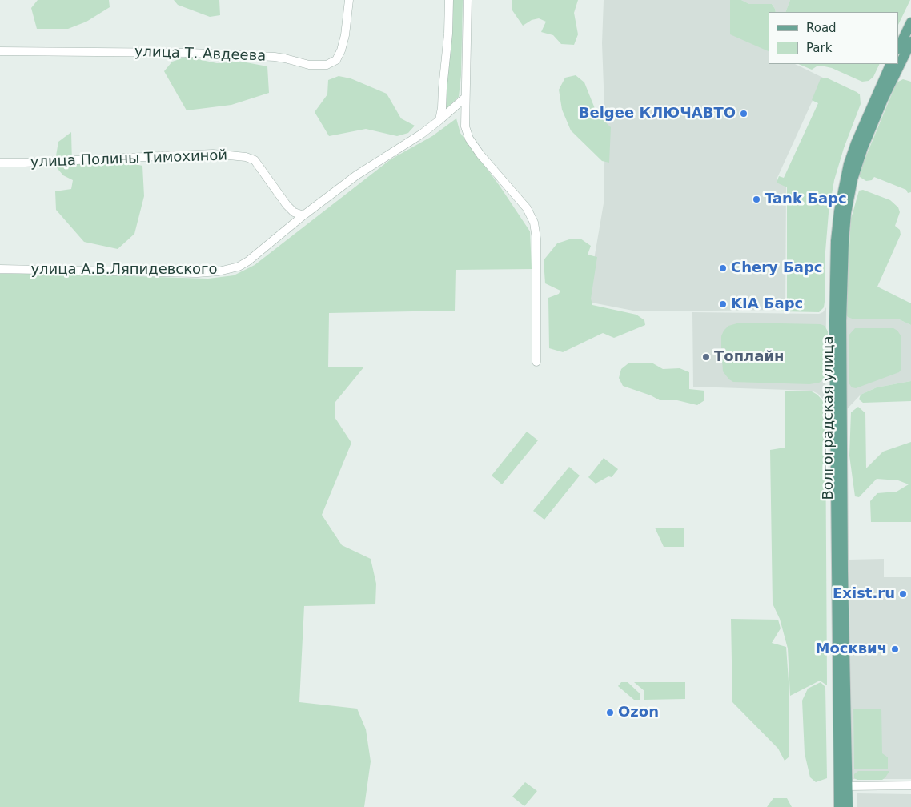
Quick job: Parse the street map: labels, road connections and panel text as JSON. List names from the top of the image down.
{
  "streets": {
    "main road": ["Волгоградская улица"],
    "street": ["улица Т. Авдеева", "улица Полины Тимохиной", "улица А.В.Ляпидевского"]
  },
  "crossings": [
    ["улица Полины Тимохиной", "улица А.В.Ляпидевского"]
  ],
  "places": [
    "Belgee КЛЮЧАВТО",
    "Tank Барс",
    "Chery Барс",
    "KIA Барс",
    "Топлайн",
    "Exist.ru",
    "Москвич",
    "Ozon"
  ],
  "legend": ["Road", "Park"]
}
